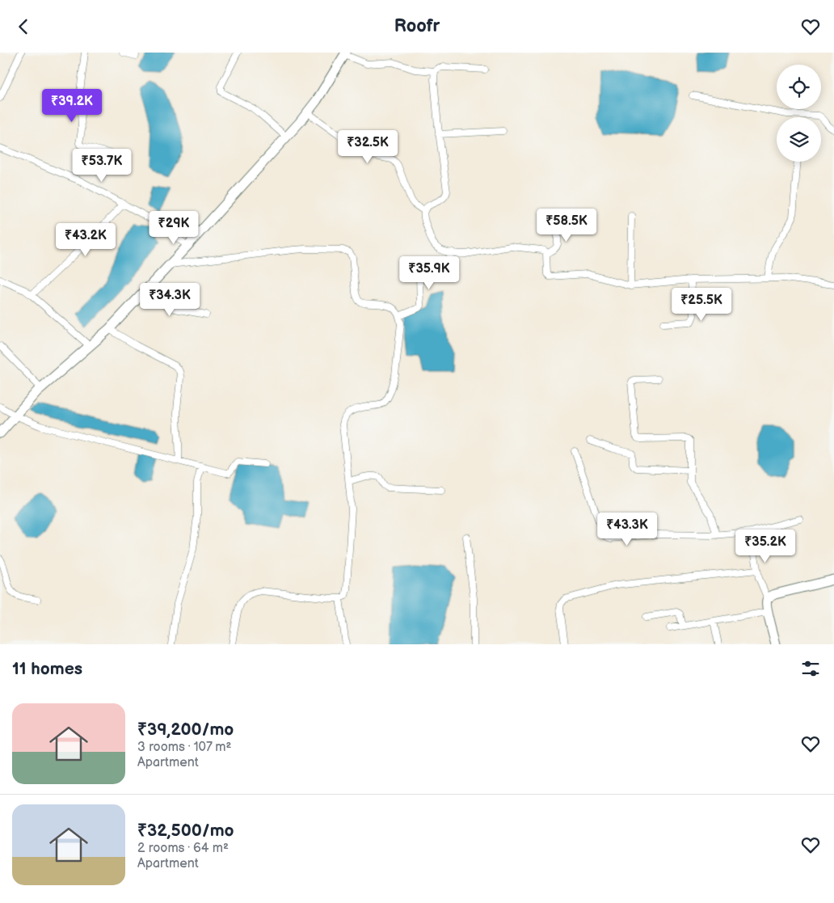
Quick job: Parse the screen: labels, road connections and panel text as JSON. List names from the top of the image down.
{
  "page": {
    "header": "Roofr",
    "price": [
      "₹39.2K",
      "₹32.5K",
      "₹53.7K",
      "₹58.5K",
      "₹29K",
      "₹43.2K",
      "₹35.9K",
      "₹34.3K",
      "₹25.5K",
      "₹43.3K",
      "₹35.2K"
    ],
    "heading": "11 homes",
    "list": [
      {
        "name": "₹39,200/mo",
        "note": "3 rooms · 107 m² · Apartment"
      },
      {
        "name": "₹32,500/mo",
        "note": "2 rooms · 64 m² · Apartment"
      }
    ]
  }
}
